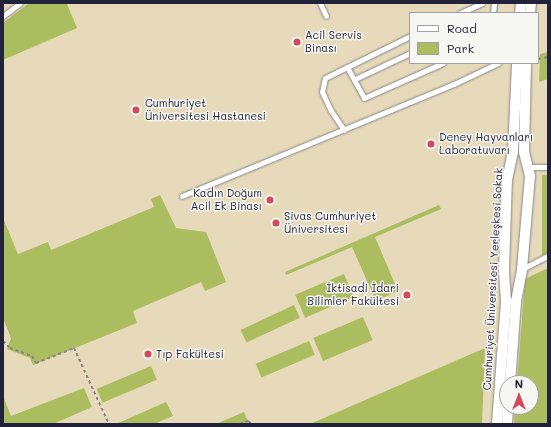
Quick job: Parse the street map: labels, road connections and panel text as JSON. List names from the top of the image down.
{
  "streets": {
    "street": ["Cumhuriyet Üniversitesi Yerleşkesi Sokak"]
  },
  "places": [
    "Acil Servis Binası",
    "Cumhuriyet Üniversitesi Hastanesi",
    "Deney Hayvanları Laboratuvarı",
    "Kadın Doğum Acil Ek Binası",
    "Sivas Cumhuriyet Üniversitesi",
    "İktisadi İdari Bilimler Fakültesi",
    "Tıp Fakültesi"
  ],
  "legend": ["Road", "Park"],
  "north": "top"
}
